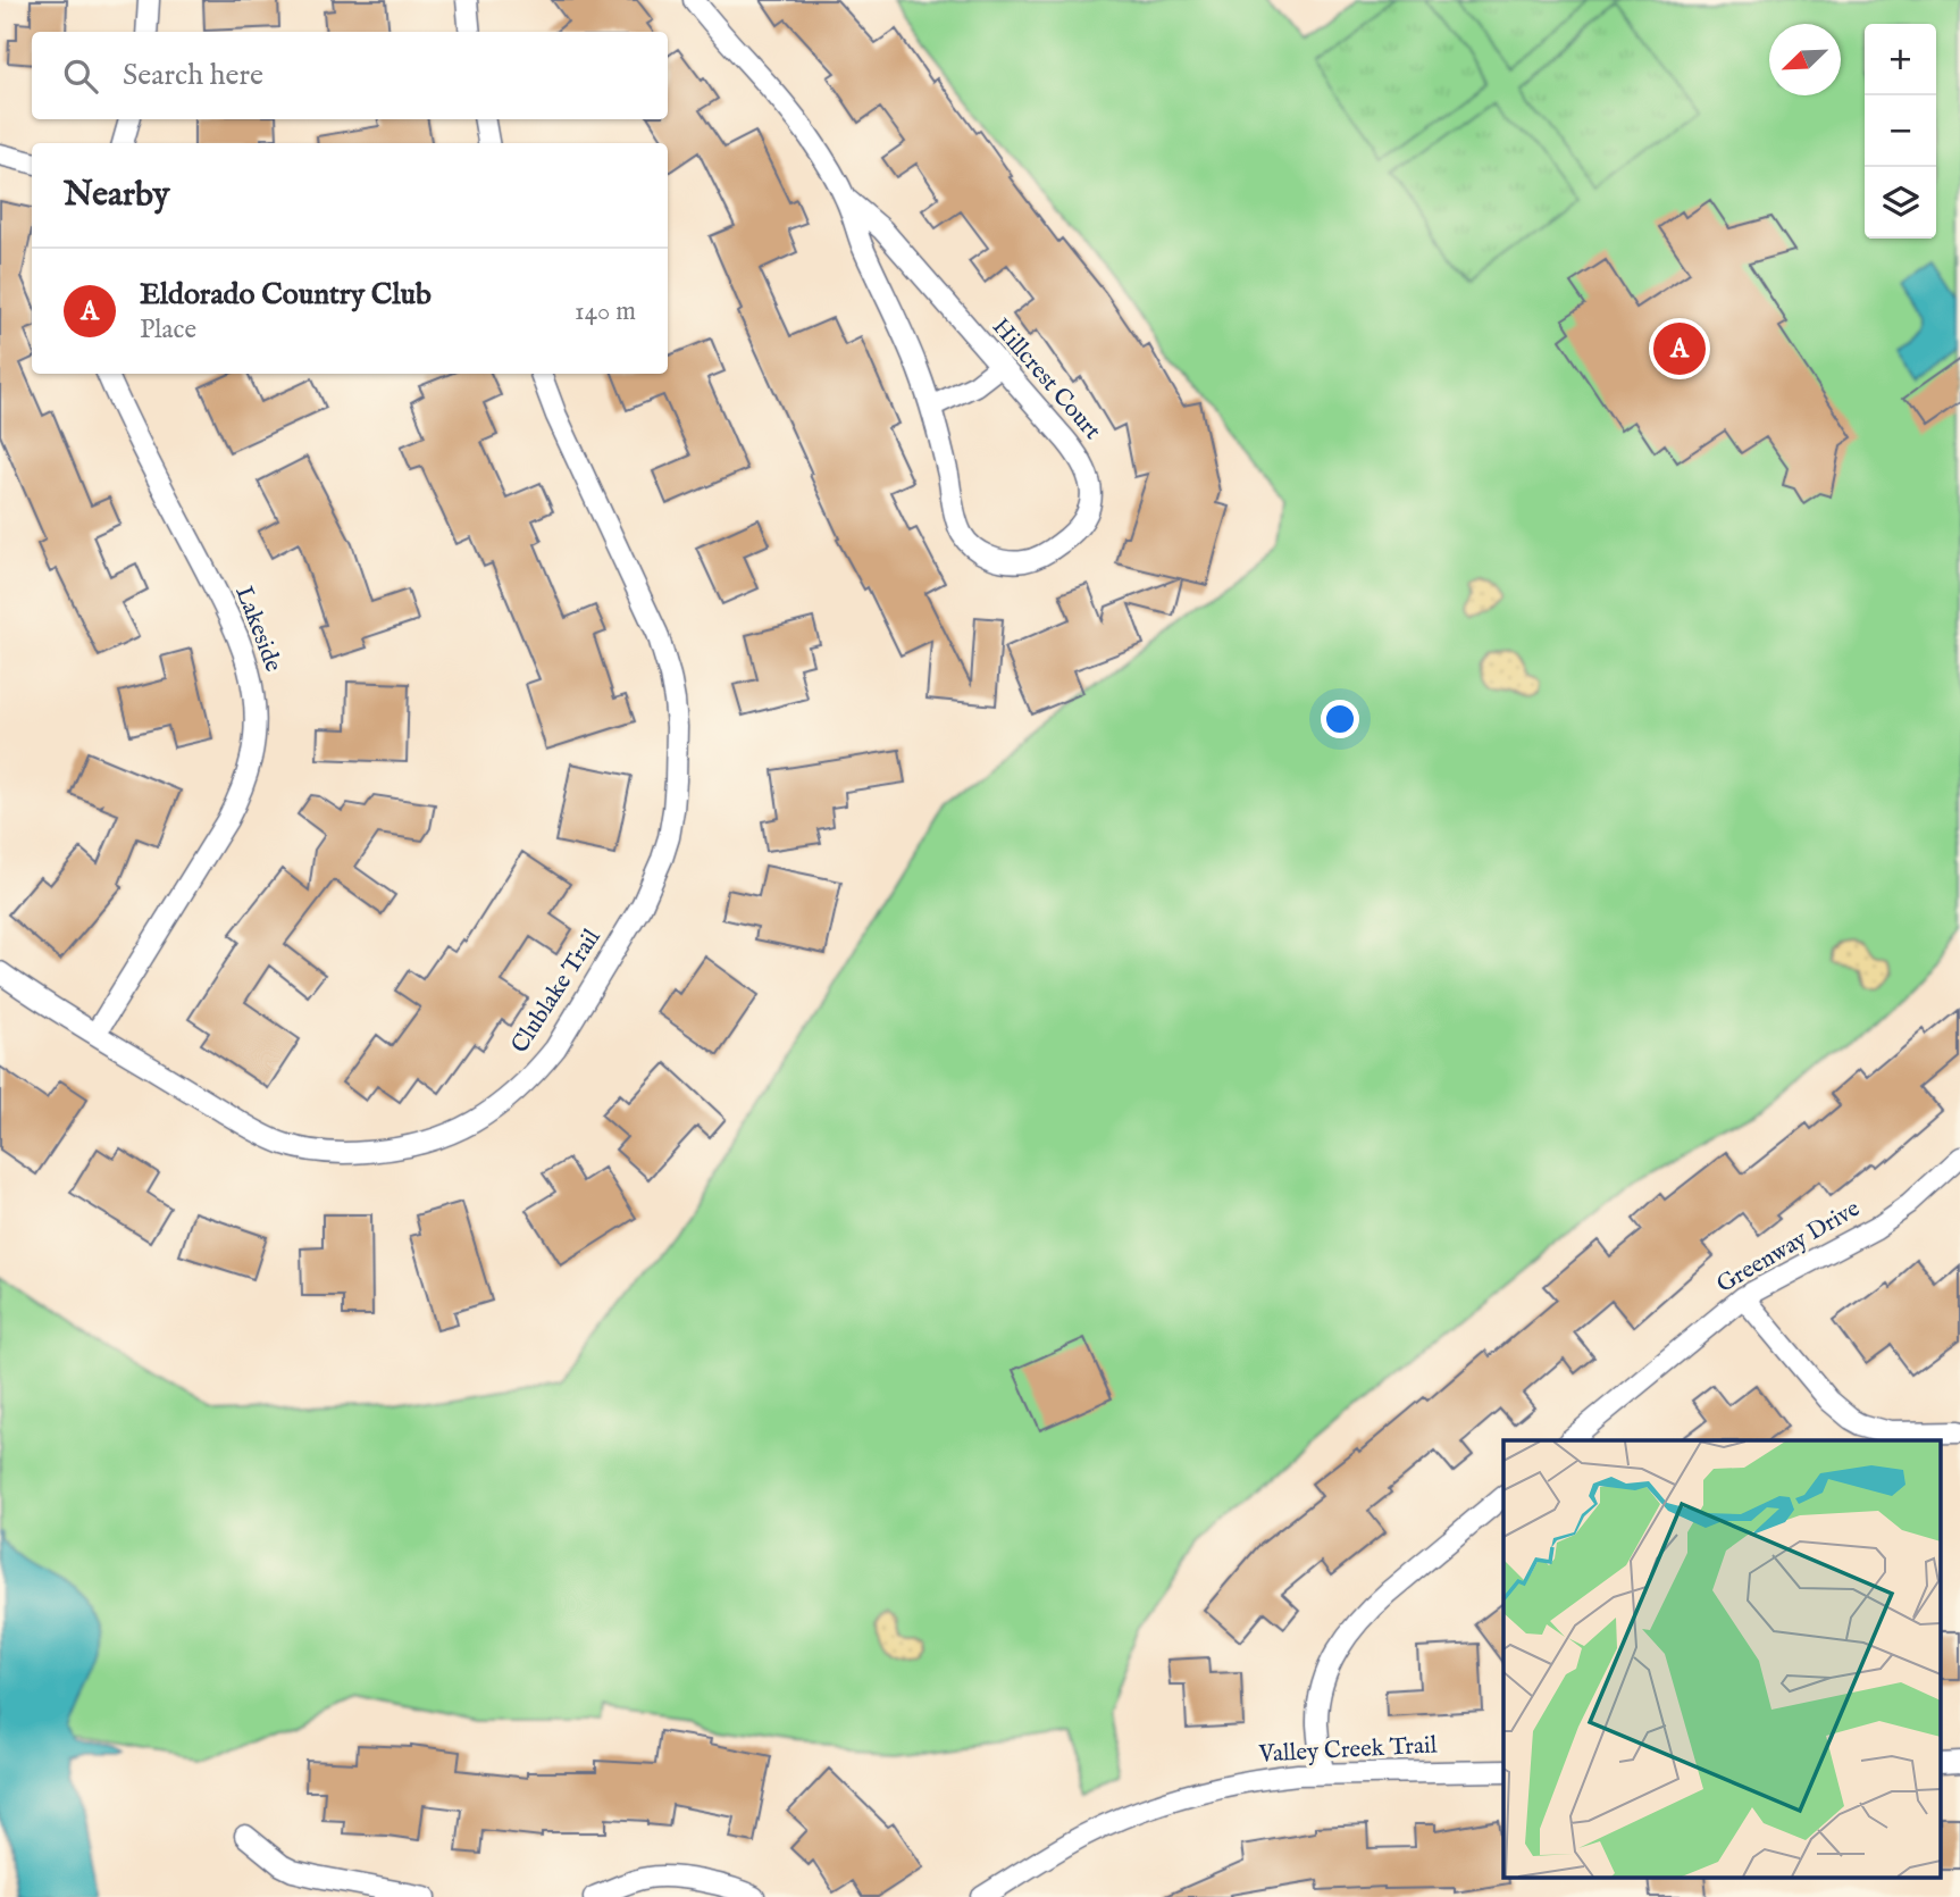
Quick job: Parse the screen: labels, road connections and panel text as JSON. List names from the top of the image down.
{
  "streets": {
    "street": [
      "Hillcrest Court",
      "Lakeside",
      "Clublake Trail",
      "Greenway Drive",
      "Valley Creek Trail"
    ]
  },
  "crossings": [
    ["Lakeside", "Clublake Trail"]
  ],
  "north": "bottom left",
  "page": {
    "map_buttons": ["+", "−"],
    "search": "Search here",
    "heading": "Nearby",
    "list": [
      {
        "mark": "A",
        "name": "Eldorado Country Club",
        "note": "Place",
        "value": "140 m"
      }
    ],
    "pins": "A"
  }
}
